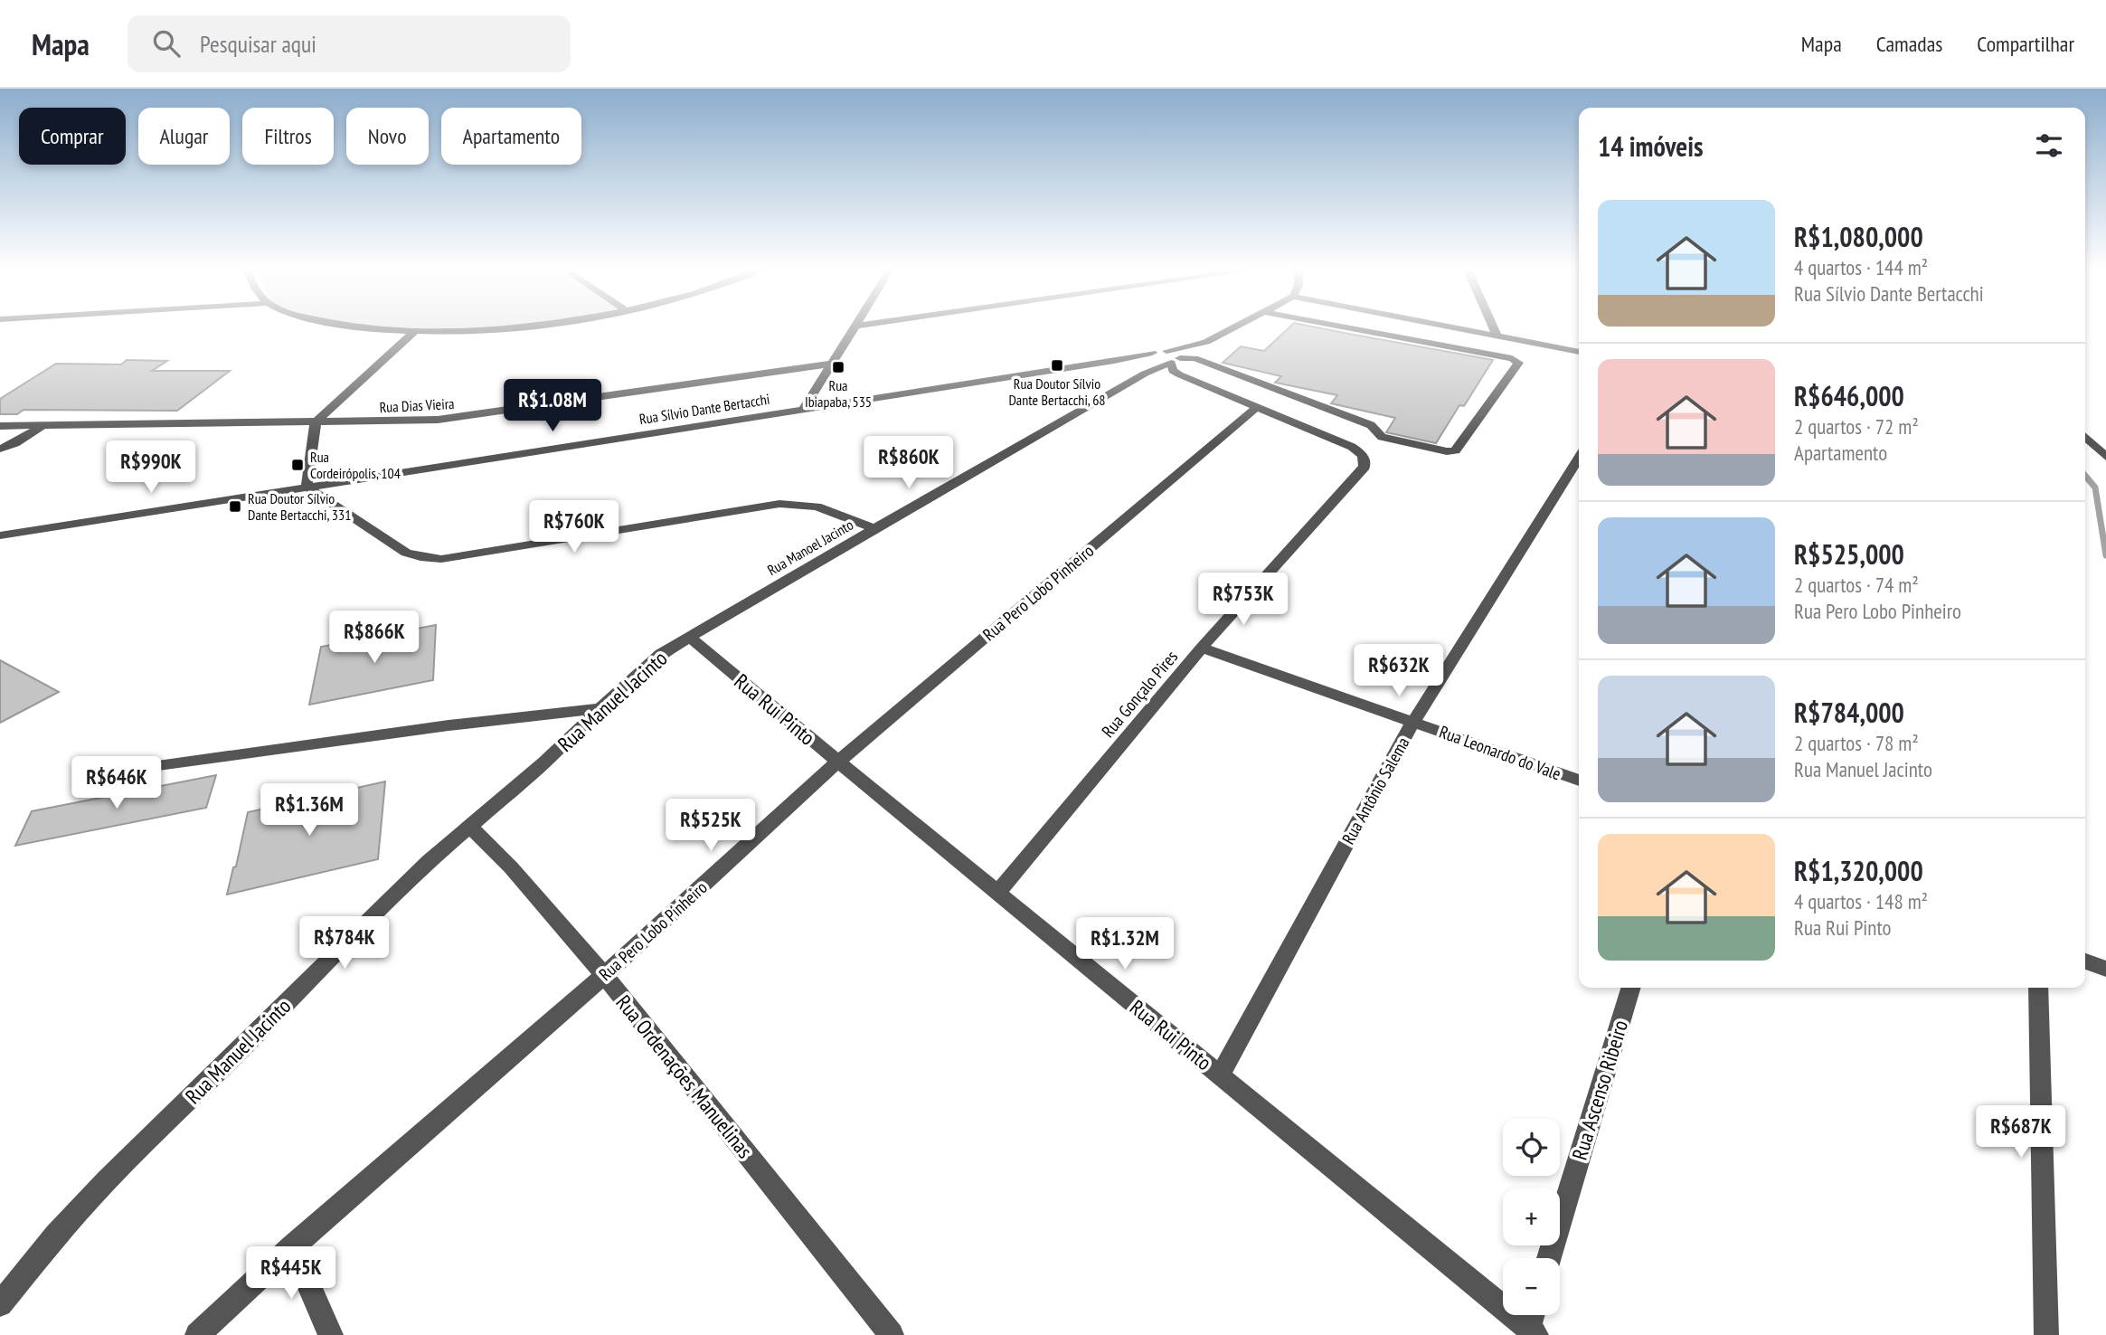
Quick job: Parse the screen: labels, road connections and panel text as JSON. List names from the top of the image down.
{
  "streets": {
    "street": [
      "Rua Dias Vieira",
      "Rua Sílvio Dante Bertacchi",
      "Rua Manoel Jacinto",
      "Rua Pero Lobo Pinheiro",
      "Rua Gonçalo Pires",
      "Rua Manuel Jacinto",
      "Rua Rui Pinto",
      "Rua Leonardo do Vale",
      "Rua Antônio Salema",
      "Rua Ordenações Manuelinas",
      "Rua Ascenso Ribeiro"
    ]
  },
  "crossings": [
    ["Rua Sílvio Dante Bertacchi", "Rua Manoel Jacinto"],
    ["Rua Sílvio Dante Bertacchi", "Rua Gonçalo Pires"],
    ["Rua Manoel Jacinto", "Rua Gonçalo Pires"],
    ["Rua Manoel Jacinto", "Rua Manuel Jacinto"],
    ["Rua Manoel Jacinto", "Rua Rui Pinto"],
    ["Rua Pero Lobo Pinheiro", "Rua Gonçalo Pires"],
    ["Rua Pero Lobo Pinheiro", "Rua Rui Pinto"],
    ["Rua Pero Lobo Pinheiro", "Rua Ordenações Manuelinas"],
    ["Rua Gonçalo Pires", "Rua Rui Pinto"],
    ["Rua Gonçalo Pires", "Rua Leonardo do Vale"],
    ["Rua Manuel Jacinto", "Rua Rui Pinto"],
    ["Rua Manuel Jacinto", "Rua Ordenações Manuelinas"],
    ["Rua Rui Pinto", "Rua Antônio Salema"],
    ["Rua Leonardo do Vale", "Rua Antônio Salema"]
  ],
  "places": {
    "transit": [
      "Rua Doutor Sílvio Dante Bertacchi, 68",
      "Rua Ibiapaba, 535",
      "Rua Cordeirópolis, 104",
      "Rua Doutor Sílvio Dante Bertacchi, 331"
    ]
  },
  "page": {
    "header": "Mapa",
    "search": "Pesquisar aqui",
    "nav": ["Mapa", "Camadas", "Compartilhar"],
    "chip": [
      "Comprar",
      "Alugar",
      "Filtros",
      "Novo",
      "Apartamento"
    ],
    "heading": "14 imóveis",
    "list": [
      {
        "name": "R$1,080,000",
        "note": "4 quartos · 144 m² · Rua Sílvio Dante Bertacchi"
      },
      {
        "name": "R$646,000",
        "note": "2 quartos · 72 m² · Apartamento"
      },
      {
        "name": "R$525,000",
        "note": "2 quartos · 74 m² · Rua Pero Lobo Pinheiro"
      },
      {
        "name": "R$784,000",
        "note": "2 quartos · 78 m² · Rua Manuel Jacinto"
      },
      {
        "name": "R$1,320,000",
        "note": "4 quartos · 148 m² · Rua Rui Pinto"
      }
    ],
    "price": [
      "R$1.08M",
      "R$860K",
      "R$990K",
      "R$760K",
      "R$753K",
      "R$866K",
      "R$632K",
      "R$646K",
      "R$1.36M",
      "R$525K",
      "R$784K",
      "R$1.32M",
      "R$687K",
      "R$445K"
    ],
    "map_buttons": ["+", "−"]
  }
}
